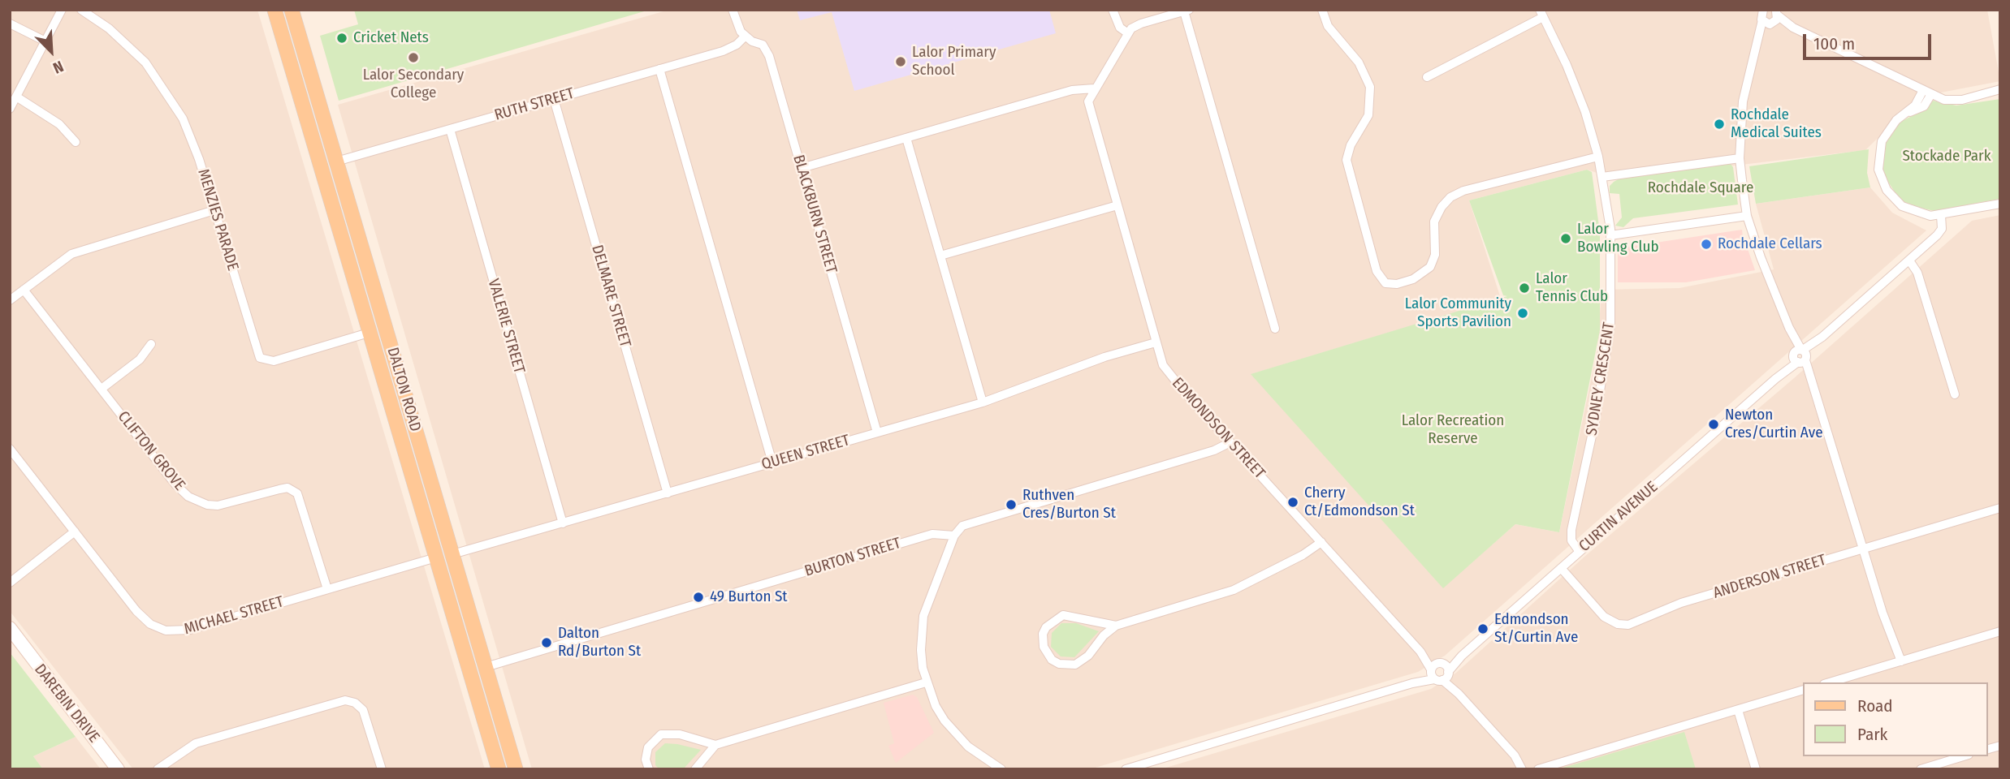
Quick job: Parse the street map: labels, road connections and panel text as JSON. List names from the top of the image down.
{
  "streets": {
    "main road": ["RUTH STREET", "DALTON ROAD", "BURTON STREET"],
    "street": [
      "BLACKBURN STREET",
      "MENZIES PARADE",
      "DELMARE STREET",
      "VALERIE STREET",
      "SYDNEY CRESCENT",
      "EDMONDSON STREET",
      "CLIFTON GROVE",
      "QUEEN STREET",
      "CURTIN AVENUE",
      "ANDERSON STREET",
      "MICHAEL STREET",
      "DAREBIN DRIVE"
    ]
  },
  "crossings": [
    ["RUTH STREET", "BLACKBURN STREET"],
    ["RUTH STREET", "DELMARE STREET"],
    ["RUTH STREET", "VALERIE STREET"],
    ["RUTH STREET", "DALTON ROAD"],
    ["BLACKBURN STREET", "QUEEN STREET"],
    ["MENZIES PARADE", "DALTON ROAD"],
    ["DELMARE STREET", "QUEEN STREET"],
    ["VALERIE STREET", "QUEEN STREET"],
    ["SYDNEY CRESCENT", "CURTIN AVENUE"],
    ["DALTON ROAD", "QUEEN STREET"],
    ["DALTON ROAD", "BURTON STREET"],
    ["DALTON ROAD", "MICHAEL STREET"],
    ["EDMONDSON STREET", "QUEEN STREET"],
    ["EDMONDSON STREET", "CURTIN AVENUE"],
    ["CLIFTON GROVE", "MICHAEL STREET"],
    ["CURTIN AVENUE", "ANDERSON STREET"]
  ],
  "parks": ["Stockade Park", "Rochdale Square", "Lalor Recreation Reserve"],
  "places": [
    "Cricket Nets",
    "Lalor Secondary College",
    "Lalor Primary School",
    "Rochdale Medical Suites",
    "Lalor Bowling Club",
    "Rochdale Cellars",
    "Lalor Tennis Club",
    "Lalor Community Sports Pavilion",
    "Newton Cres/Curtin Ave",
    "Cherry Ct/Edmondson St",
    "Ruthven Cres/Burton St",
    "49 Burton St",
    "Edmondson St/Curtin Ave",
    "Dalton Rd/Burton St"
  ],
  "legend": ["Road", "Park"],
  "scale_bar": "100 m",
  "north": "bottom right"
}
